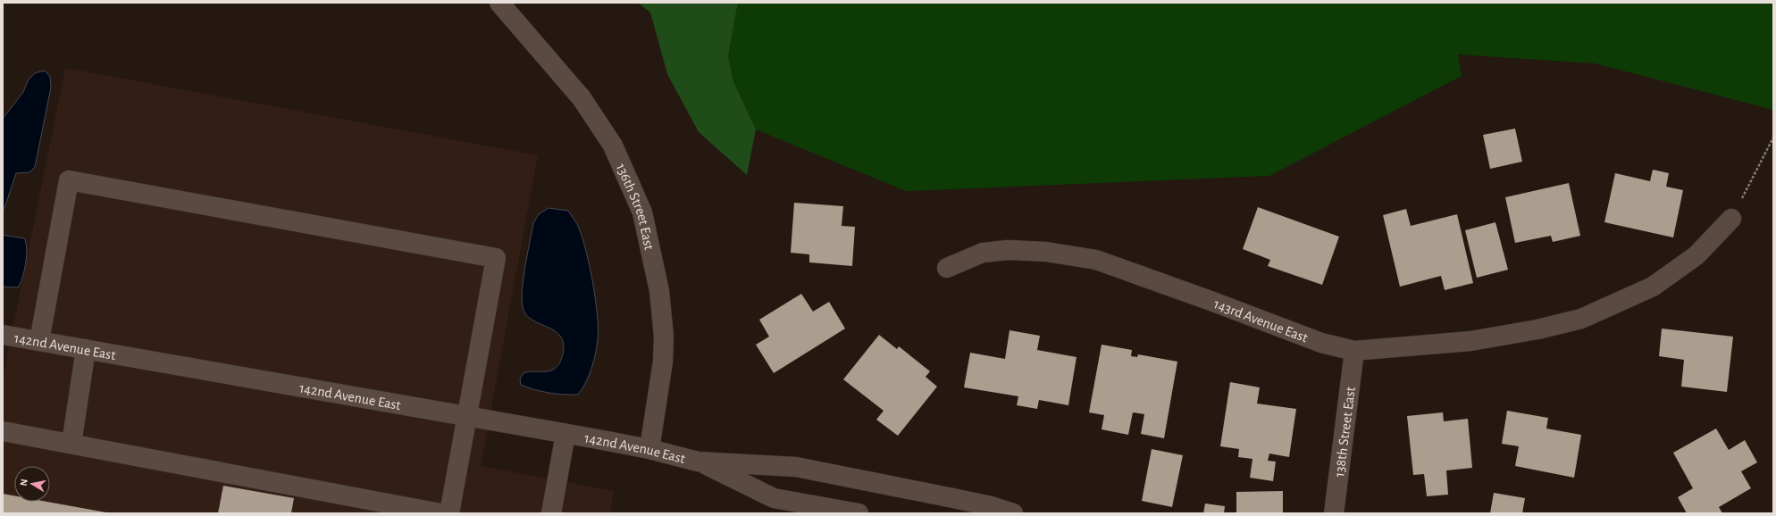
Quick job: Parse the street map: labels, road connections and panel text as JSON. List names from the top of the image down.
{
  "streets": {
    "street": [
      "136th Street East",
      "143rd Avenue East",
      "142nd Avenue East",
      "138th Street East"
    ]
  },
  "crossings": [
    ["136th Street East", "142nd Avenue East"],
    ["143rd Avenue East", "138th Street East"]
  ],
  "north": "left"
}
